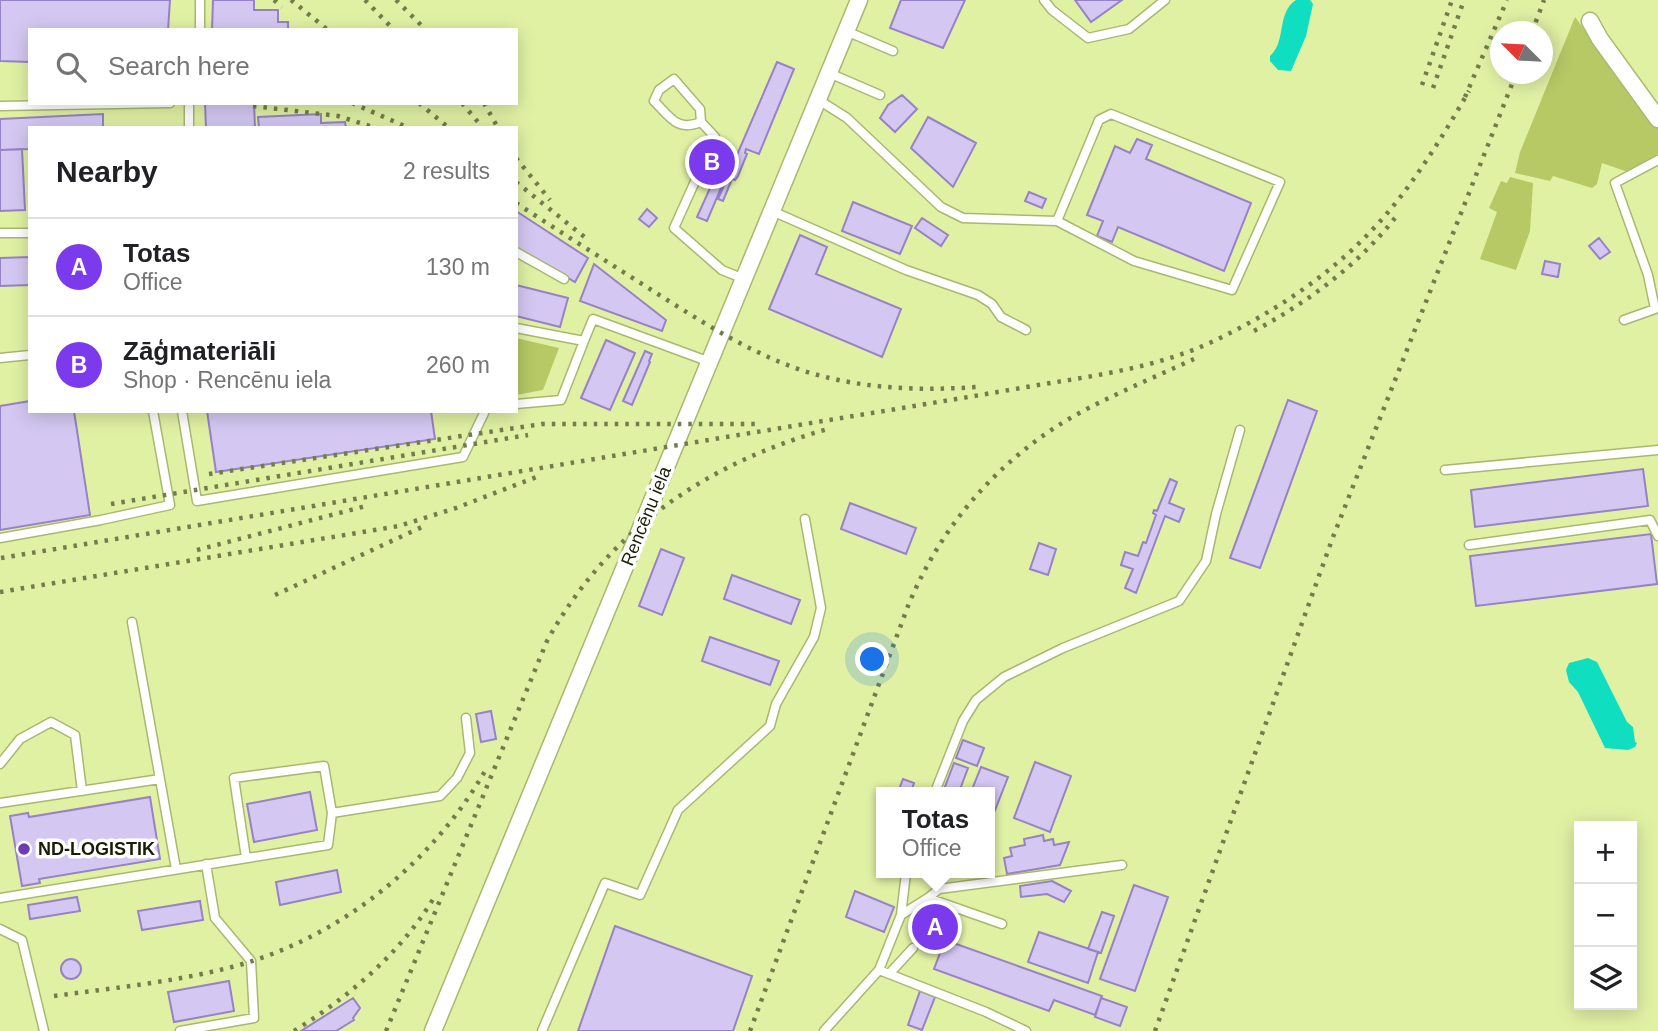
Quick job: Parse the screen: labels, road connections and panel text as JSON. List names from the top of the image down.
{
  "streets": {
    "street": ["Rencēnu iela"]
  },
  "places": ["ND-LOGISTIK"],
  "north": "top left",
  "page": {
    "search": "Search here",
    "heading": ["Nearby", "2 results"],
    "pins": ["B", "A"],
    "list": [
      {
        "mark": "A",
        "name": "Totas",
        "note": "Office",
        "value": "130 m"
      },
      {
        "mark": "B",
        "name": "Zāģmateriāli",
        "note": "Shop · Rencēnu iela",
        "value": "260 m"
      }
    ],
    "popup": ["Totas", "Office"],
    "map_buttons": ["+", "−"]
  }
}
